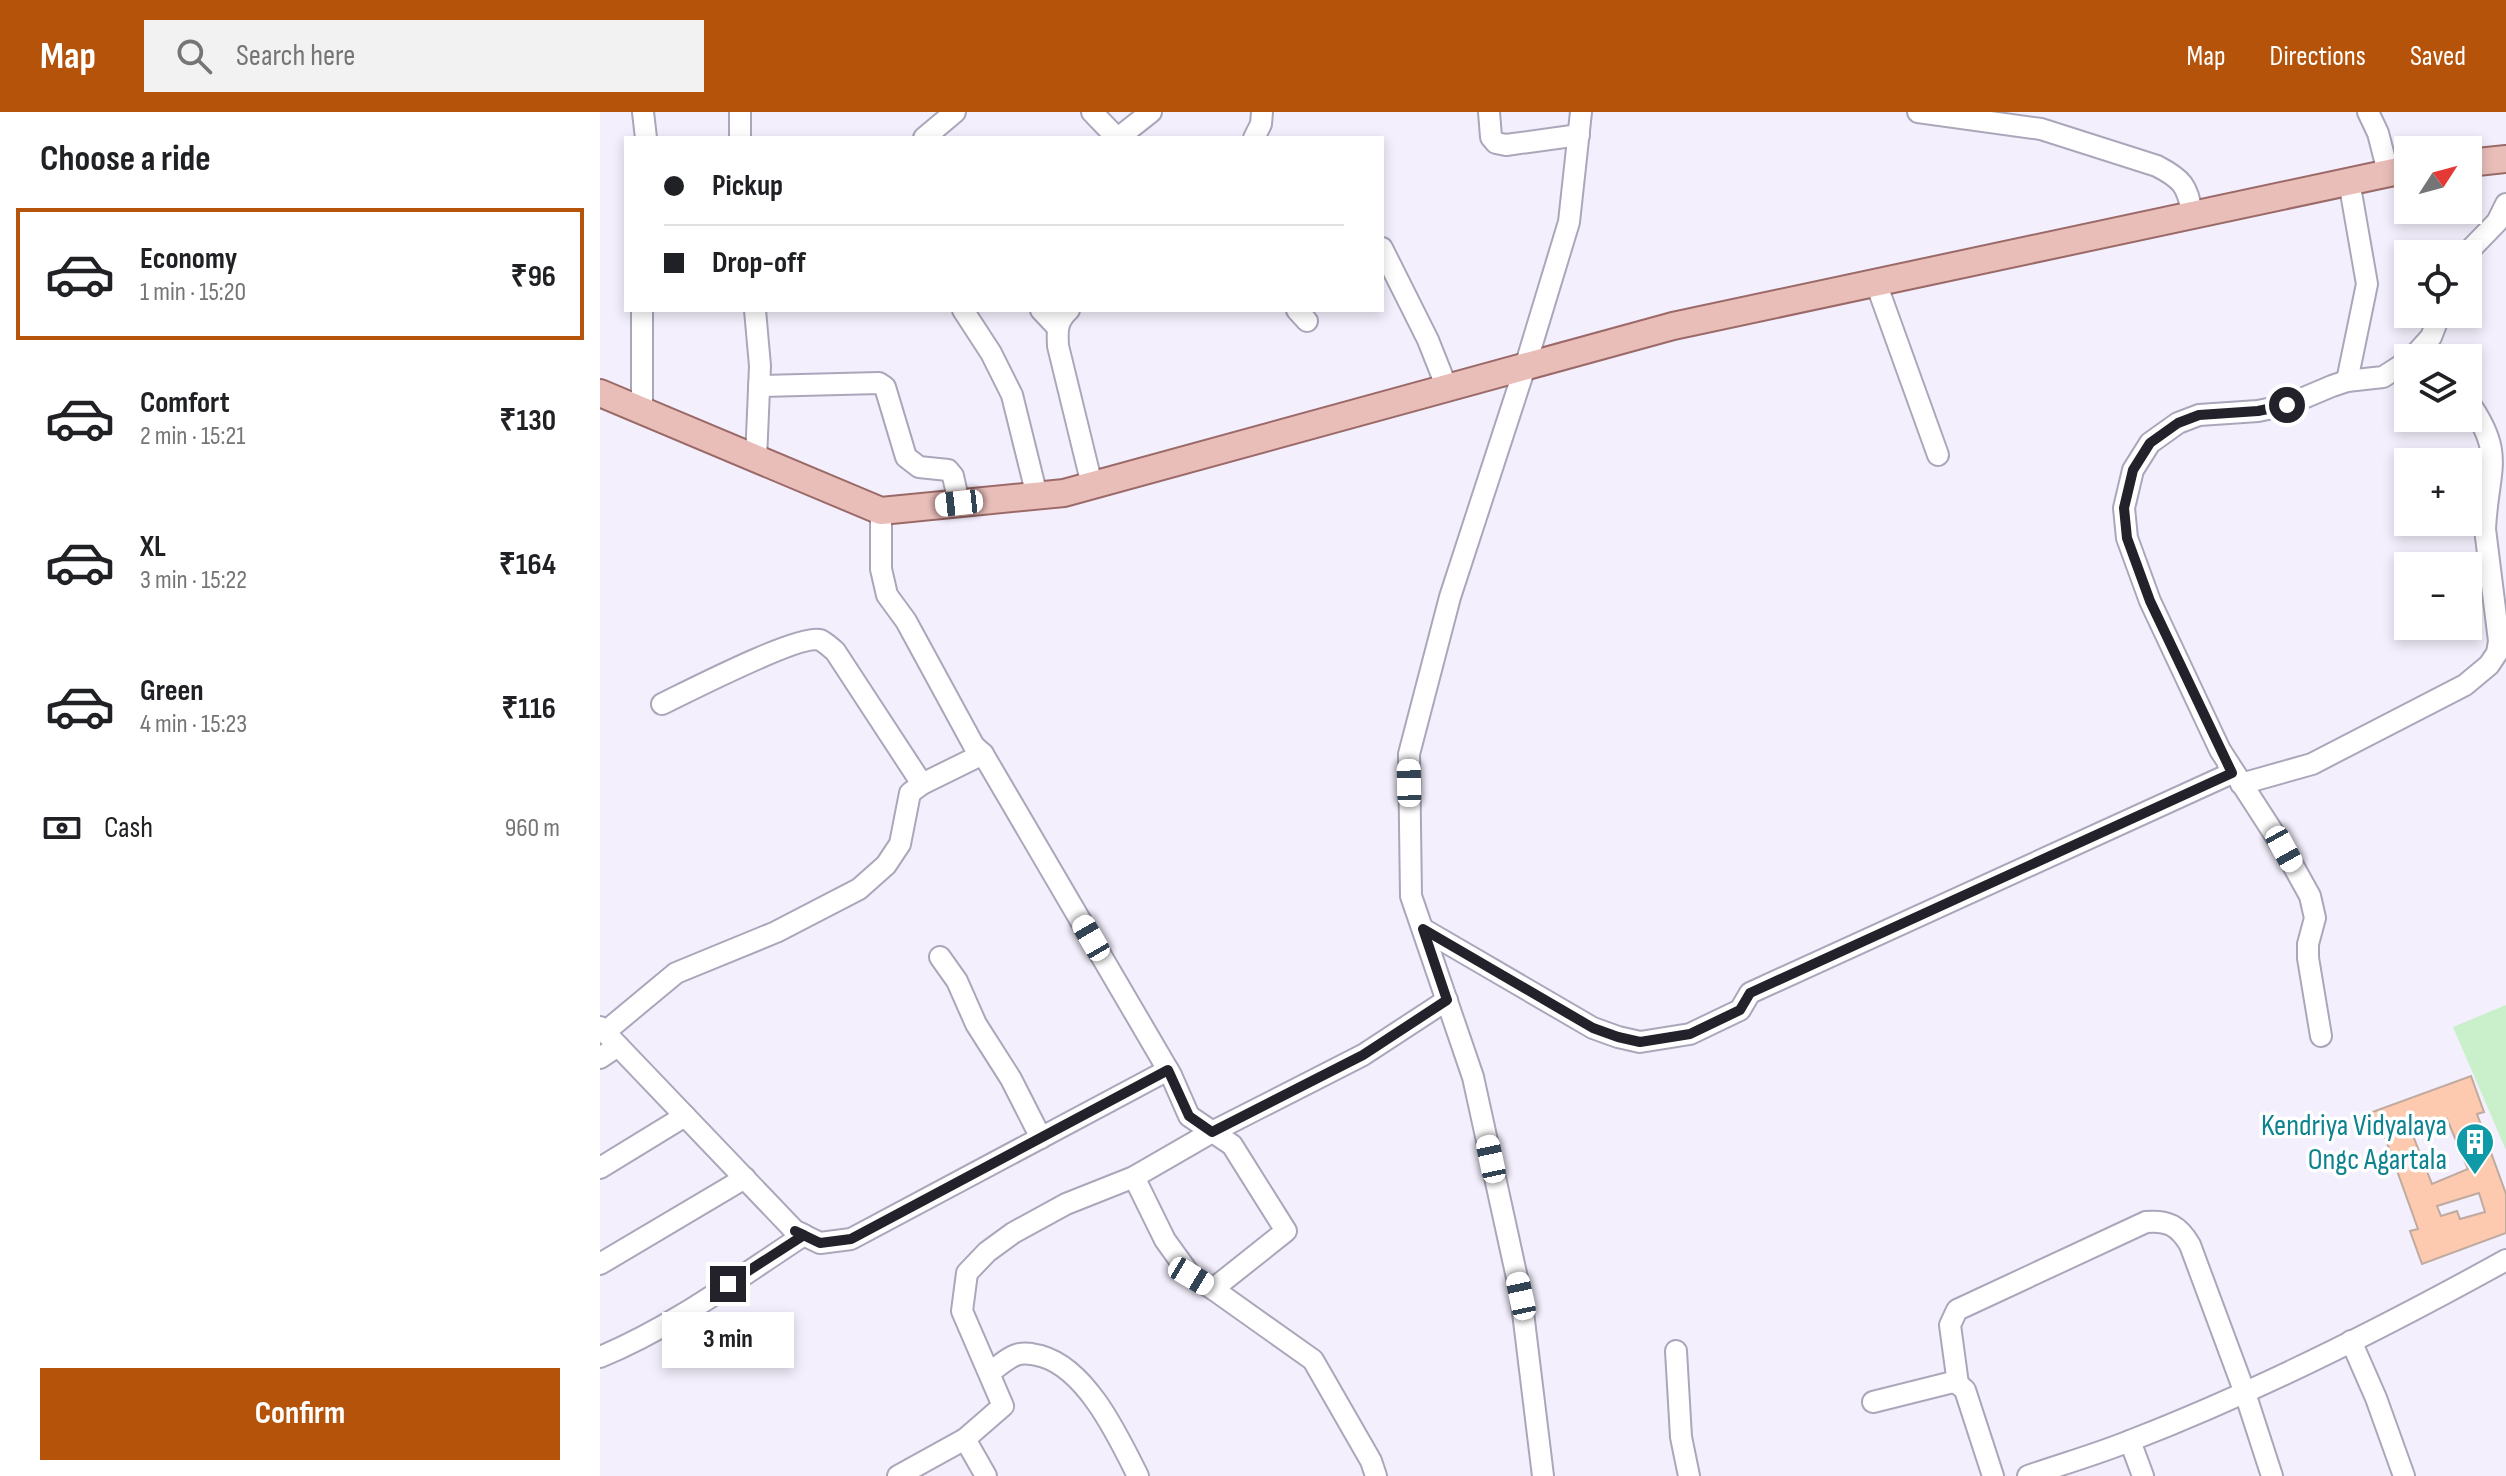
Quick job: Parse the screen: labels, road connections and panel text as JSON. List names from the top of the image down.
{
  "places": {
    "building": ["Kendriya Vidyalaya Ongc Agartala"]
  },
  "north": "top right",
  "page": {
    "header": "Map",
    "search": "Search here",
    "nav": ["Map", "Directions", "Saved"],
    "heading": "Choose a ride",
    "map_buttons": ["+", "−"],
    "banner": ["Pickup", "Drop-off"],
    "list": [
      {
        "name": "Economy",
        "note": "1 min · 15:20",
        "value": "₹96"
      },
      {
        "name": "Comfort",
        "note": "2 min · 15:21",
        "value": "₹130"
      },
      {
        "name": "XL",
        "note": "3 min · 15:22",
        "value": "₹164"
      },
      {
        "name": "Green",
        "note": "4 min · 15:23",
        "value": "₹116"
      }
    ],
    "pay": ["Cash", "960 m"],
    "bubble": "3 min",
    "buttons": "Confirm"
  }
}
